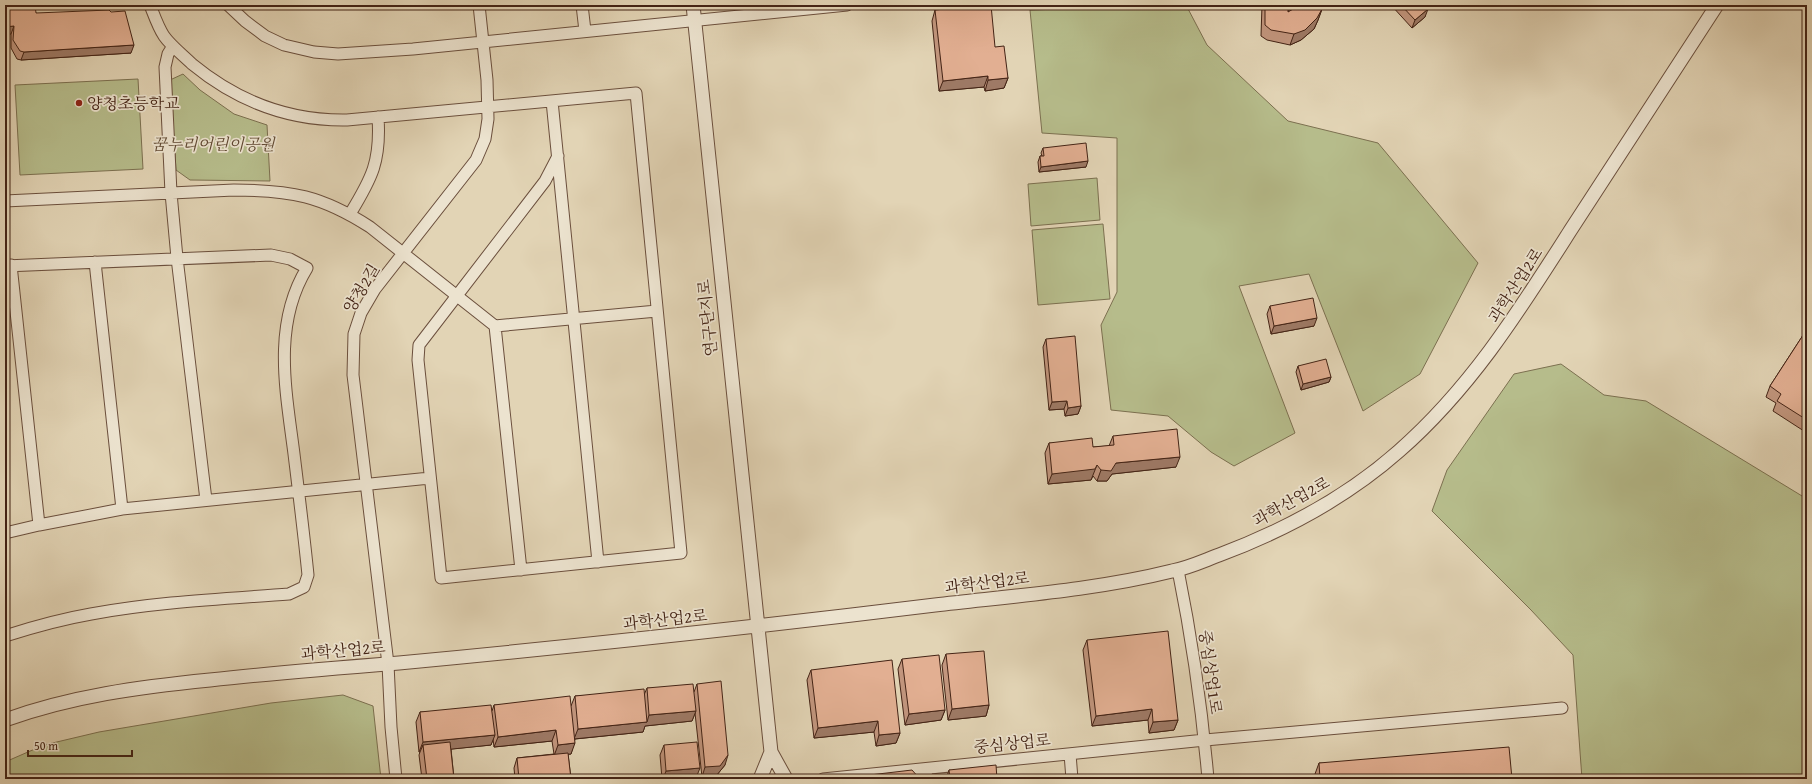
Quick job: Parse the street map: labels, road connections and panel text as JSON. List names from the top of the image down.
{
  "streets": {
    "street": [
      "과학산업2로",
      "양청2길",
      "연구단지로",
      "중심상업1로",
      "중심상업로"
    ]
  },
  "crossings": [
    ["과학산업2로", "양청2길"],
    ["과학산업2로", "연구단지로"],
    ["과학산업2로", "중심상업1로"],
    ["중심상업1로", "중심상업로"]
  ],
  "parks": ["꿈누리어린이공원"],
  "places": ["양청초등학교"],
  "scale_bar": "50 m"
}
